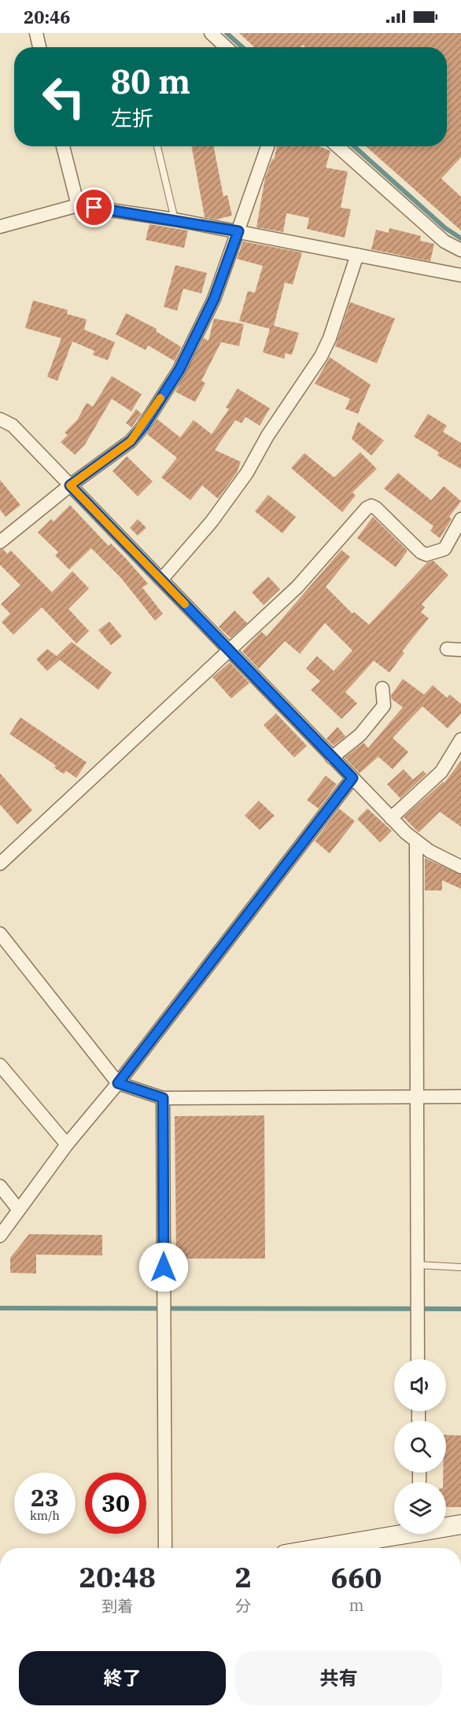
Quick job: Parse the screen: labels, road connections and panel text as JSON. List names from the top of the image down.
{
  "page": {
    "status": "20:46",
    "turn": ["80 m", "左折"],
    "speed": "23 km/h",
    "limit": "30",
    "eta": [
      "20:48",
      "到着",
      "2",
      "分",
      "660",
      "m"
    ],
    "buttons": ["終了", "共有"]
  }
}
